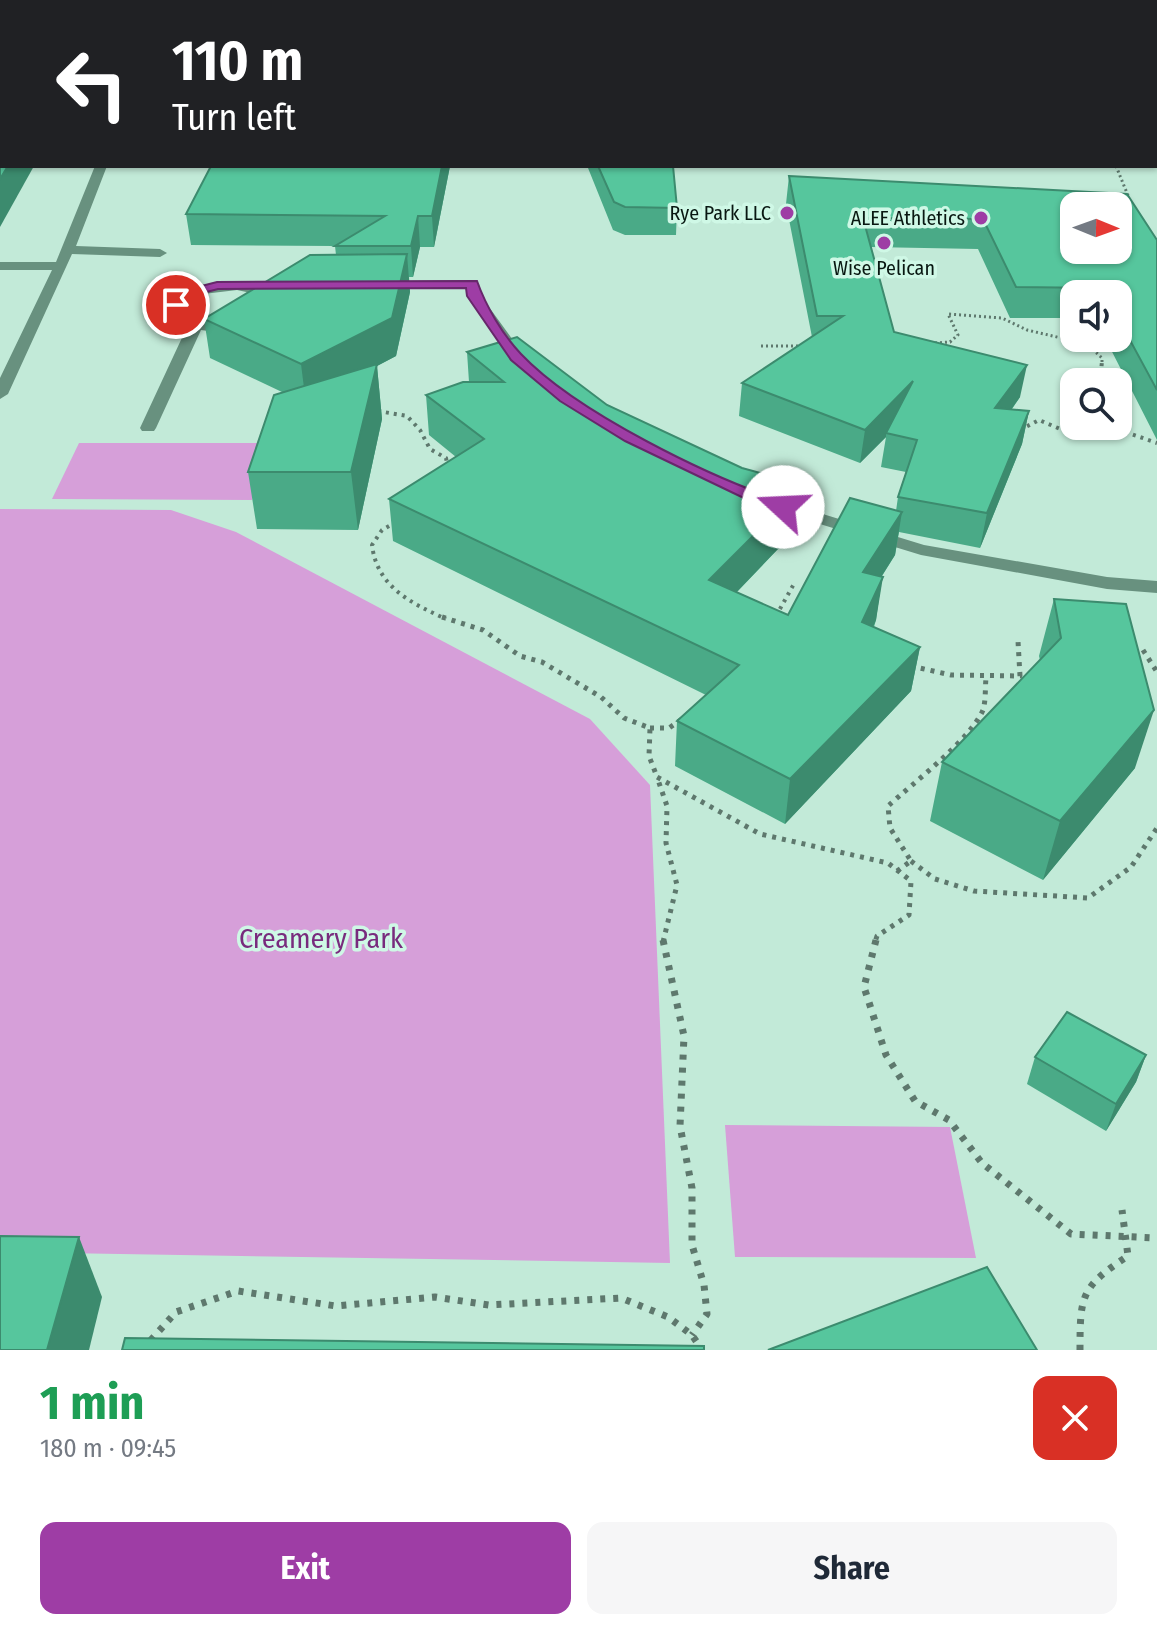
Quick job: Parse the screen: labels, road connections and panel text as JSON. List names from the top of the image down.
{
  "parks": ["Creamery Park"],
  "places": ["Rye Park LLC", "ALEE Athletics", "Wise Pelican"],
  "north": "right",
  "page": {
    "turn": ["110 m", "Turn left"],
    "heading": ["1 min", "180 m · 09:45"],
    "buttons": ["Exit", "Share"]
  }
}
